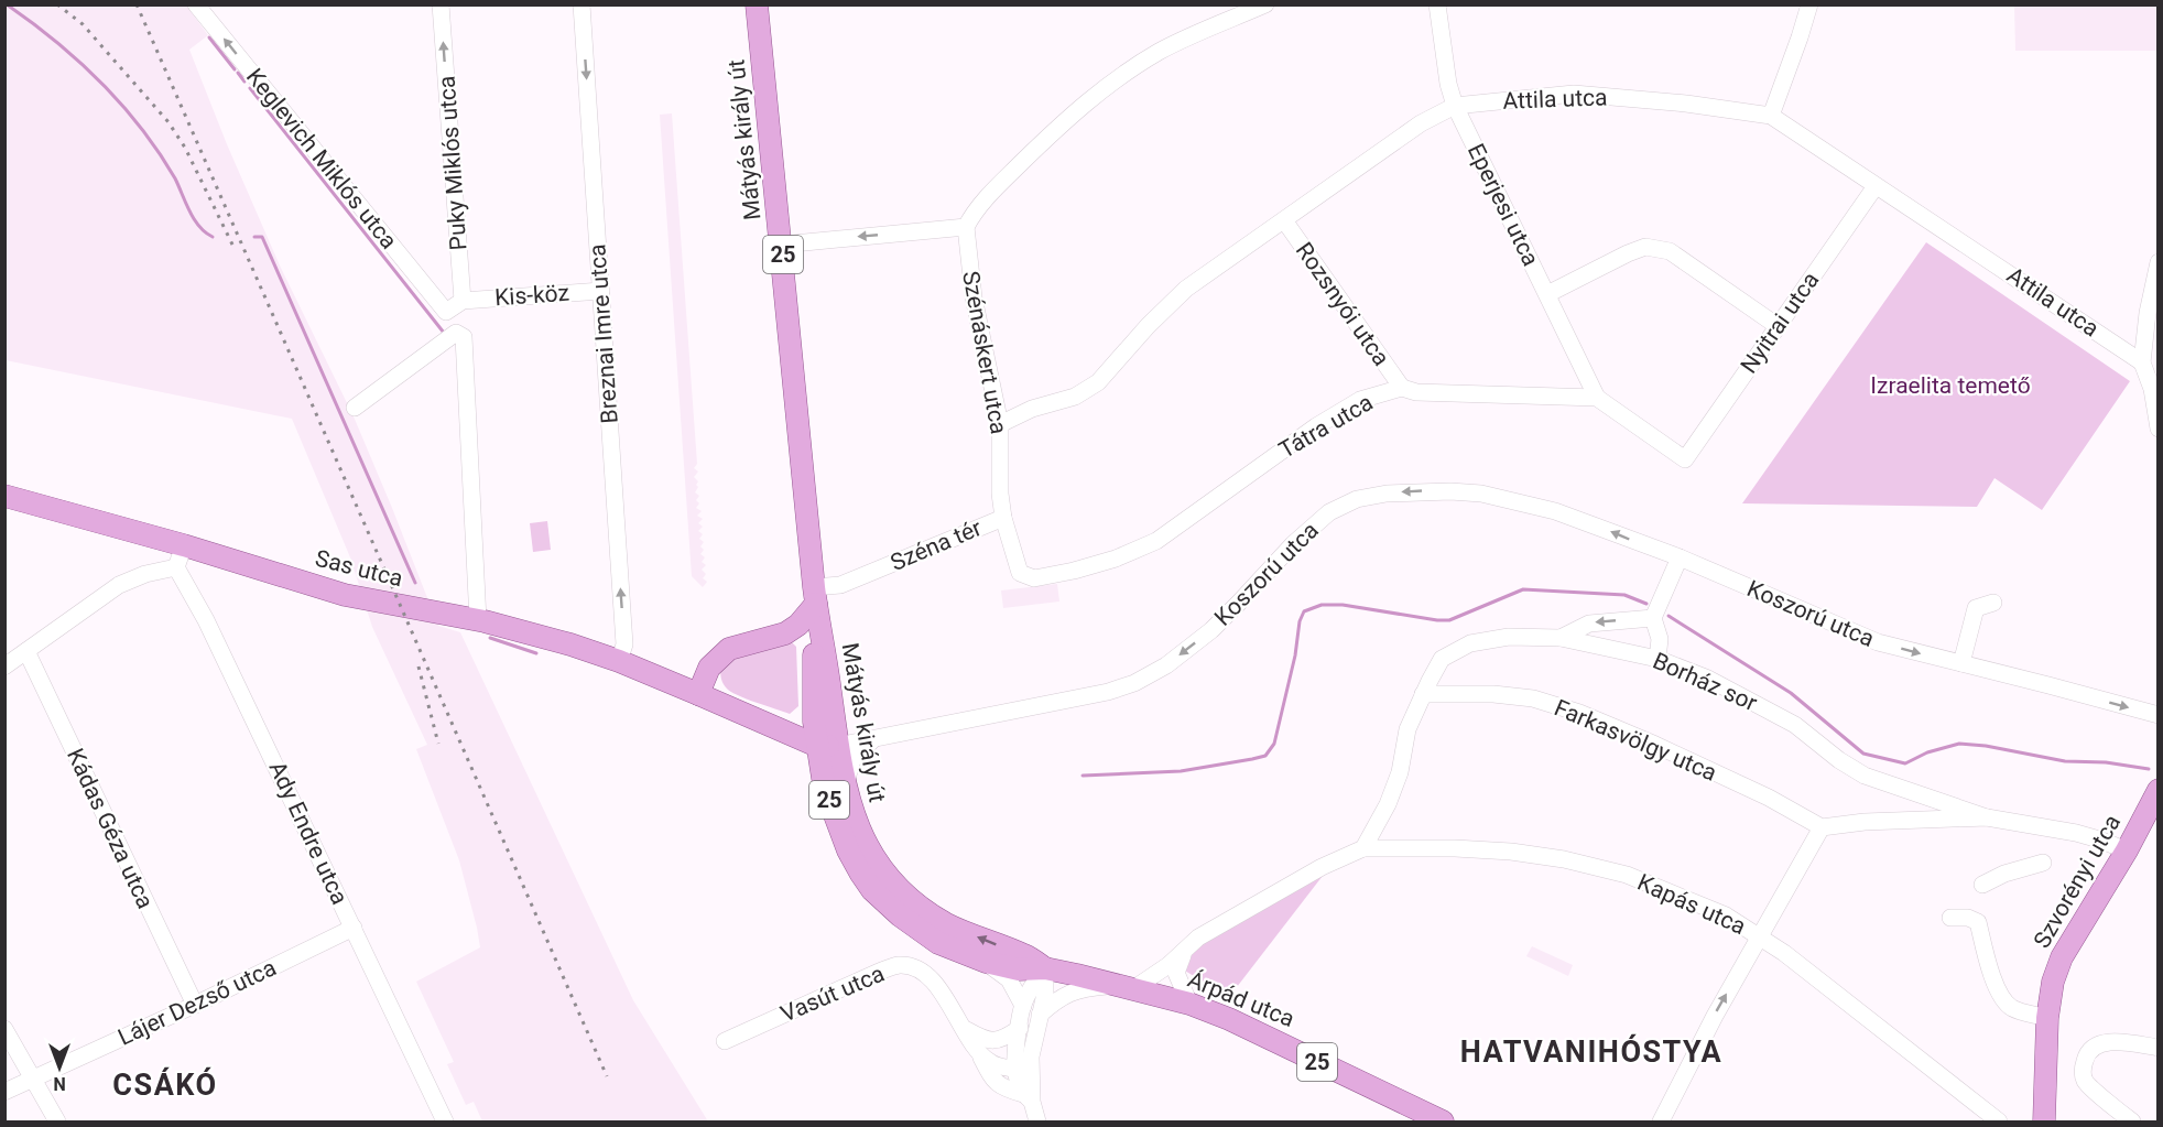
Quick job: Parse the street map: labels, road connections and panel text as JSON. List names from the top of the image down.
{
  "streets": {
    "main road": [
      "Mátyás király út",
      "25",
      "Sas utca",
      "Szvorényi utca",
      "Árpád utca"
    ],
    "street": [
      "Attila utca",
      "Keglevich Miklós utca",
      "Puky Miklós utca",
      "Eperjesi utca",
      "Kis-köz",
      "Rozsnyói utca",
      "Nyitrai utca",
      "Breznai Imre utca",
      "Szénáskert utca",
      "Tátra utca",
      "Széna tér",
      "Koszorú utca",
      "Borház sor",
      "Farkasvölgy utca",
      "Kádas Géza utca",
      "Ady Endre utca",
      "Kapás utca",
      "Vasút utca",
      "Lájer Dezső utca"
    ]
  },
  "crossings": [
    ["Attila utca", "Eperjesi utca"],
    ["Attila utca", "Rozsnyói utca"],
    ["Attila utca", "Nyitrai utca"],
    ["Attila utca", "Szénáskert utca"],
    ["Mátyás király út", "Széna tér"],
    ["Mátyás király út", "Sas utca"],
    ["Mátyás király út", "Koszorú utca"],
    ["Mátyás király út", "Árpád utca"],
    ["Keglevich Miklós utca", "Puky Miklós utca"],
    ["Keglevich Miklós utca", "Kis-köz"],
    ["Puky Miklós utca", "Kis-köz"],
    ["Eperjesi utca", "Nyitrai utca"],
    ["Eperjesi utca", "Tátra utca"],
    ["Kis-köz", "Breznai Imre utca"],
    ["Rozsnyói utca", "Tátra utca"],
    ["Nyitrai utca", "Tátra utca"],
    ["Breznai Imre utca", "Sas utca"],
    ["Szénáskert utca", "Széna tér"],
    ["Tátra utca", "Széna tér"],
    ["Sas utca", "Koszorú utca"],
    ["Borház sor", "Farkasvölgy utca"],
    ["Kádas Géza utca", "Lájer Dezső utca"],
    ["Ady Endre utca", "Lájer Dezső utca"]
  ],
  "one_way": ["Keglevich Miklós utca", "Puky Miklós utca"],
  "districts": ["HATVANIHÓSTYA", "CSÁKÓ"],
  "parks": ["Izraelita temető"],
  "north": "bottom"
}
